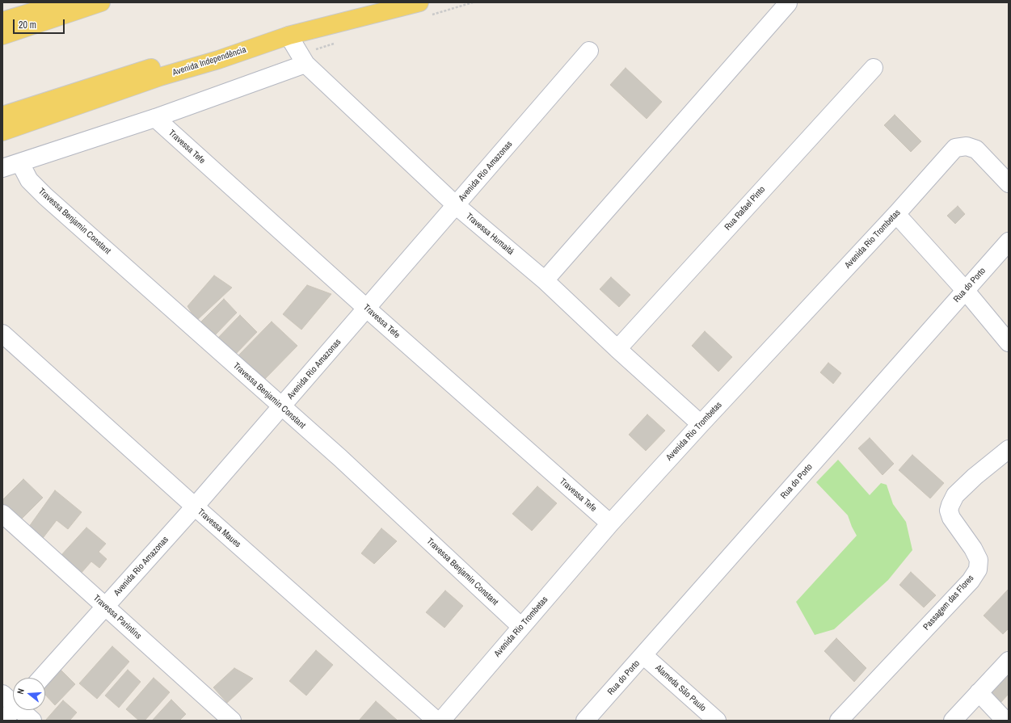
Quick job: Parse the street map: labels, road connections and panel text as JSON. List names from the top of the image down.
{
  "streets": {
    "main road": ["Avenida Independência"],
    "street": [
      "Travessa Tefe",
      "Avenida Rio Amazonas",
      "Rua Rafael Pinto",
      "Travessa Benjamin Constant",
      "Travessa Humaitá",
      "Avenida Rio Trombetas",
      "Rua do Porto",
      "Travessa Maues",
      "Passagem das Flores",
      "Travessa Parintins",
      "Alameda São Paulo"
    ]
  },
  "crossings": [
    ["Avenida Independência", "Travessa Humaitá"],
    ["Travessa Tefe", "Avenida Rio Amazonas"],
    ["Travessa Tefe", "Avenida Rio Trombetas"],
    ["Avenida Rio Amazonas", "Travessa Benjamin Constant"],
    ["Avenida Rio Amazonas", "Travessa Humaitá"],
    ["Avenida Rio Amazonas", "Travessa Maues"],
    ["Avenida Rio Amazonas", "Travessa Parintins"],
    ["Rua Rafael Pinto", "Travessa Humaitá"],
    ["Travessa Benjamin Constant", "Avenida Rio Trombetas"],
    ["Travessa Humaitá", "Avenida Rio Trombetas"],
    ["Rua do Porto", "Alameda São Paulo"]
  ],
  "scale_bar": "20 m",
  "north": "left"
}
